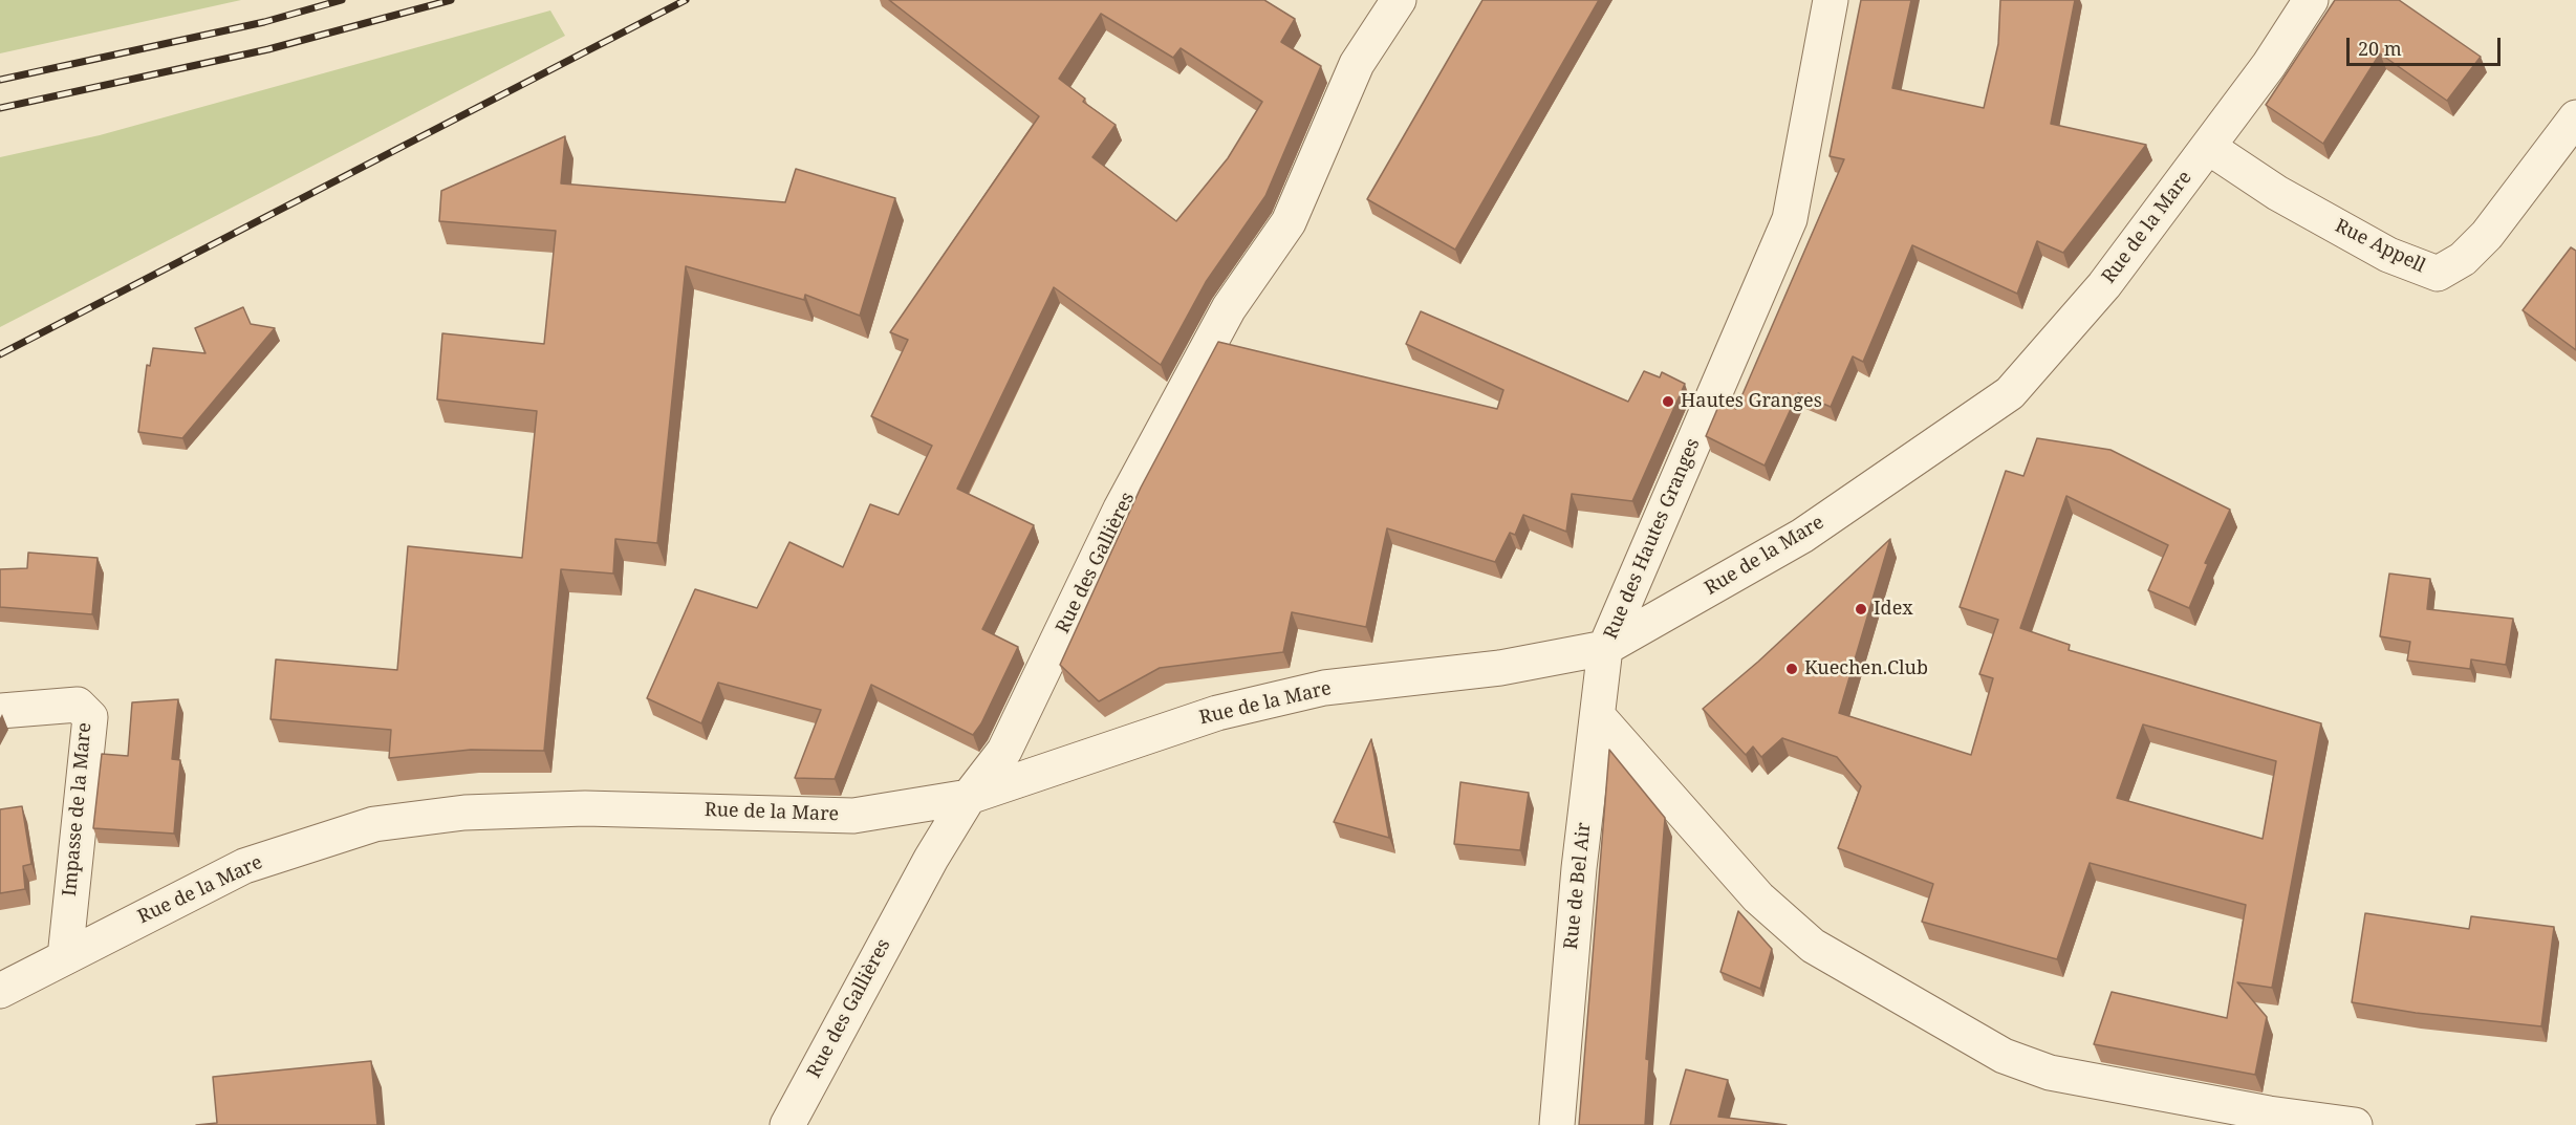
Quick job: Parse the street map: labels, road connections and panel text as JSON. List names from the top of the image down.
{
  "streets": {
    "street": [
      "Rue de la Mare",
      "Rue Appell",
      "Rue des Hautes Granges",
      "Rue des Gallières",
      "Impasse de la Mare",
      "Rue de Bel Air"
    ]
  },
  "crossings": [
    ["Rue de la Mare", "Rue Appell"],
    ["Rue de la Mare", "Rue des Hautes Granges"],
    ["Rue de la Mare", "Rue des Gallières"],
    ["Rue de la Mare", "Impasse de la Mare"],
    ["Rue de la Mare", "Rue de Bel Air"],
    ["Rue des Hautes Granges", "Rue de Bel Air"]
  ],
  "places": ["Hautes Granges", "Idex", "Kuechen.Club"],
  "scale_bar": "20 m"
}
